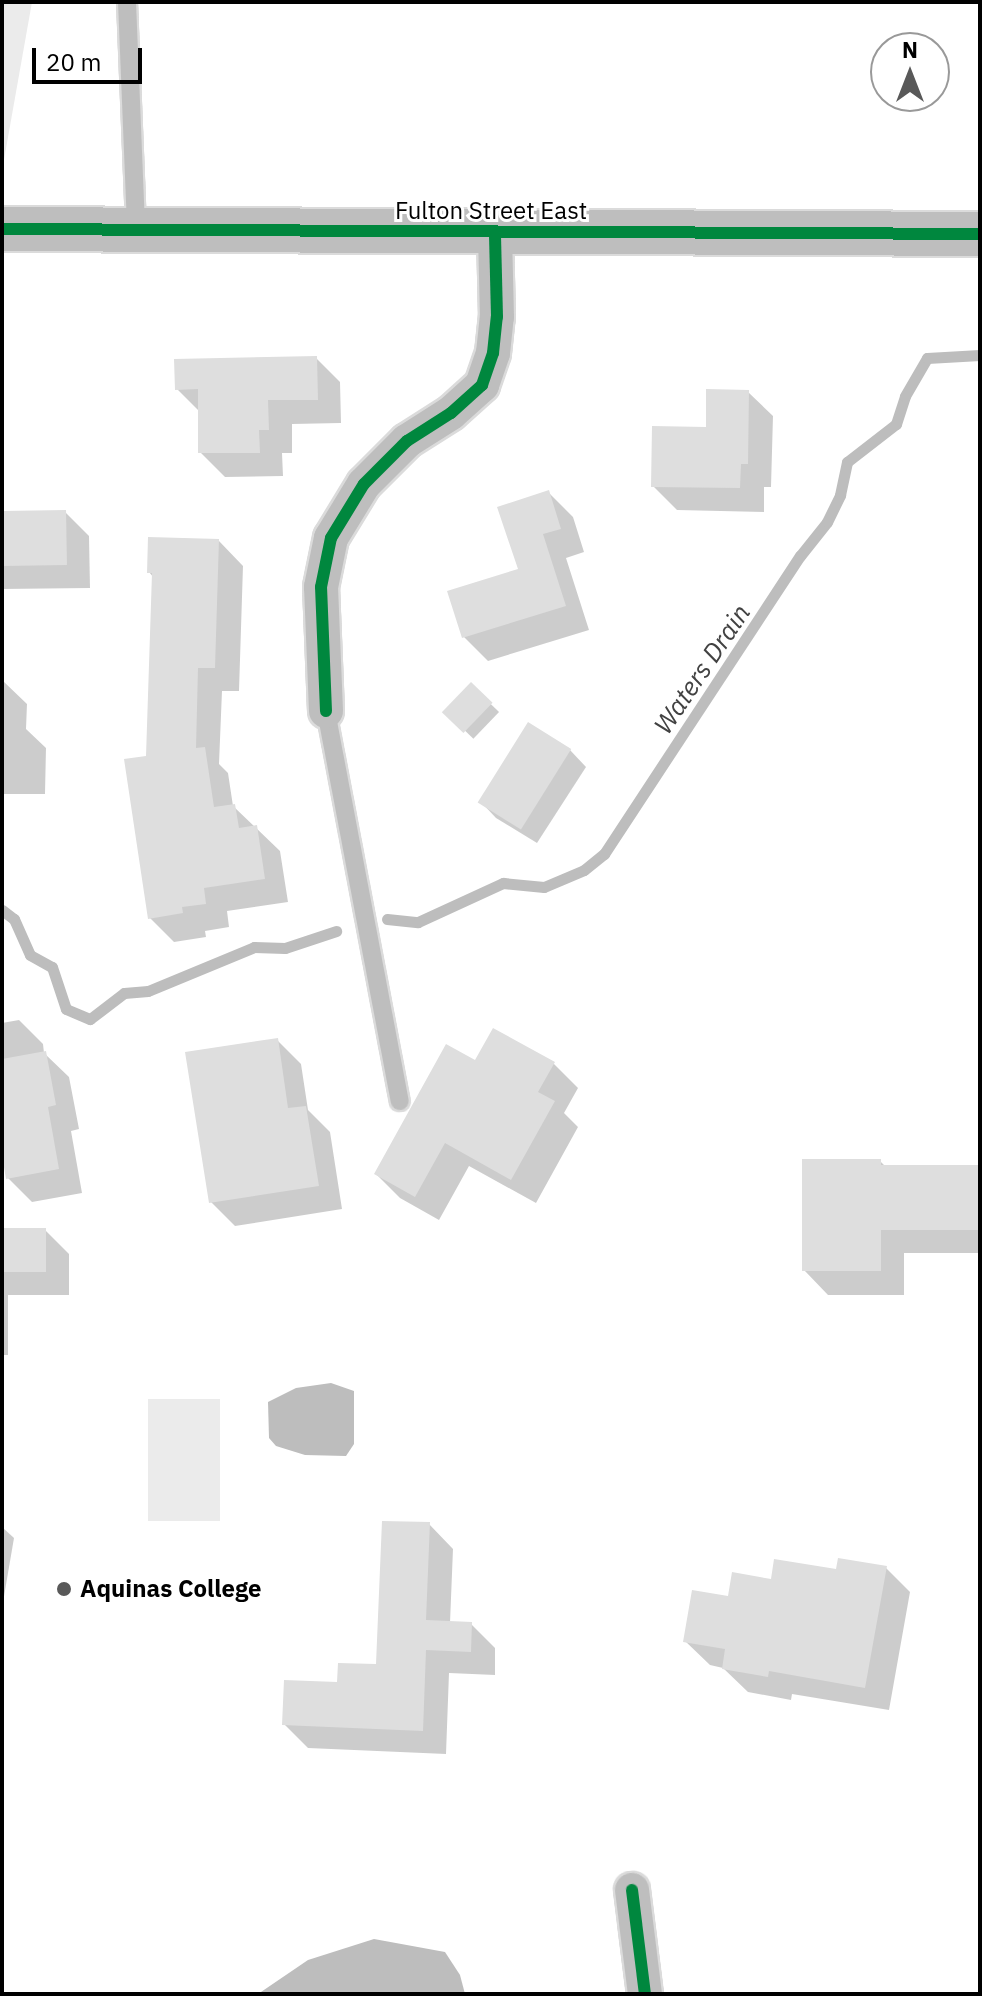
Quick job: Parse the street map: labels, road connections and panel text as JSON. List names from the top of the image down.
{
  "streets": {
    "main road": ["Fulton Street East"]
  },
  "water": ["Waters Drain"],
  "places": ["Aquinas College"],
  "scale_bar": "20 m",
  "north": "top"
}
